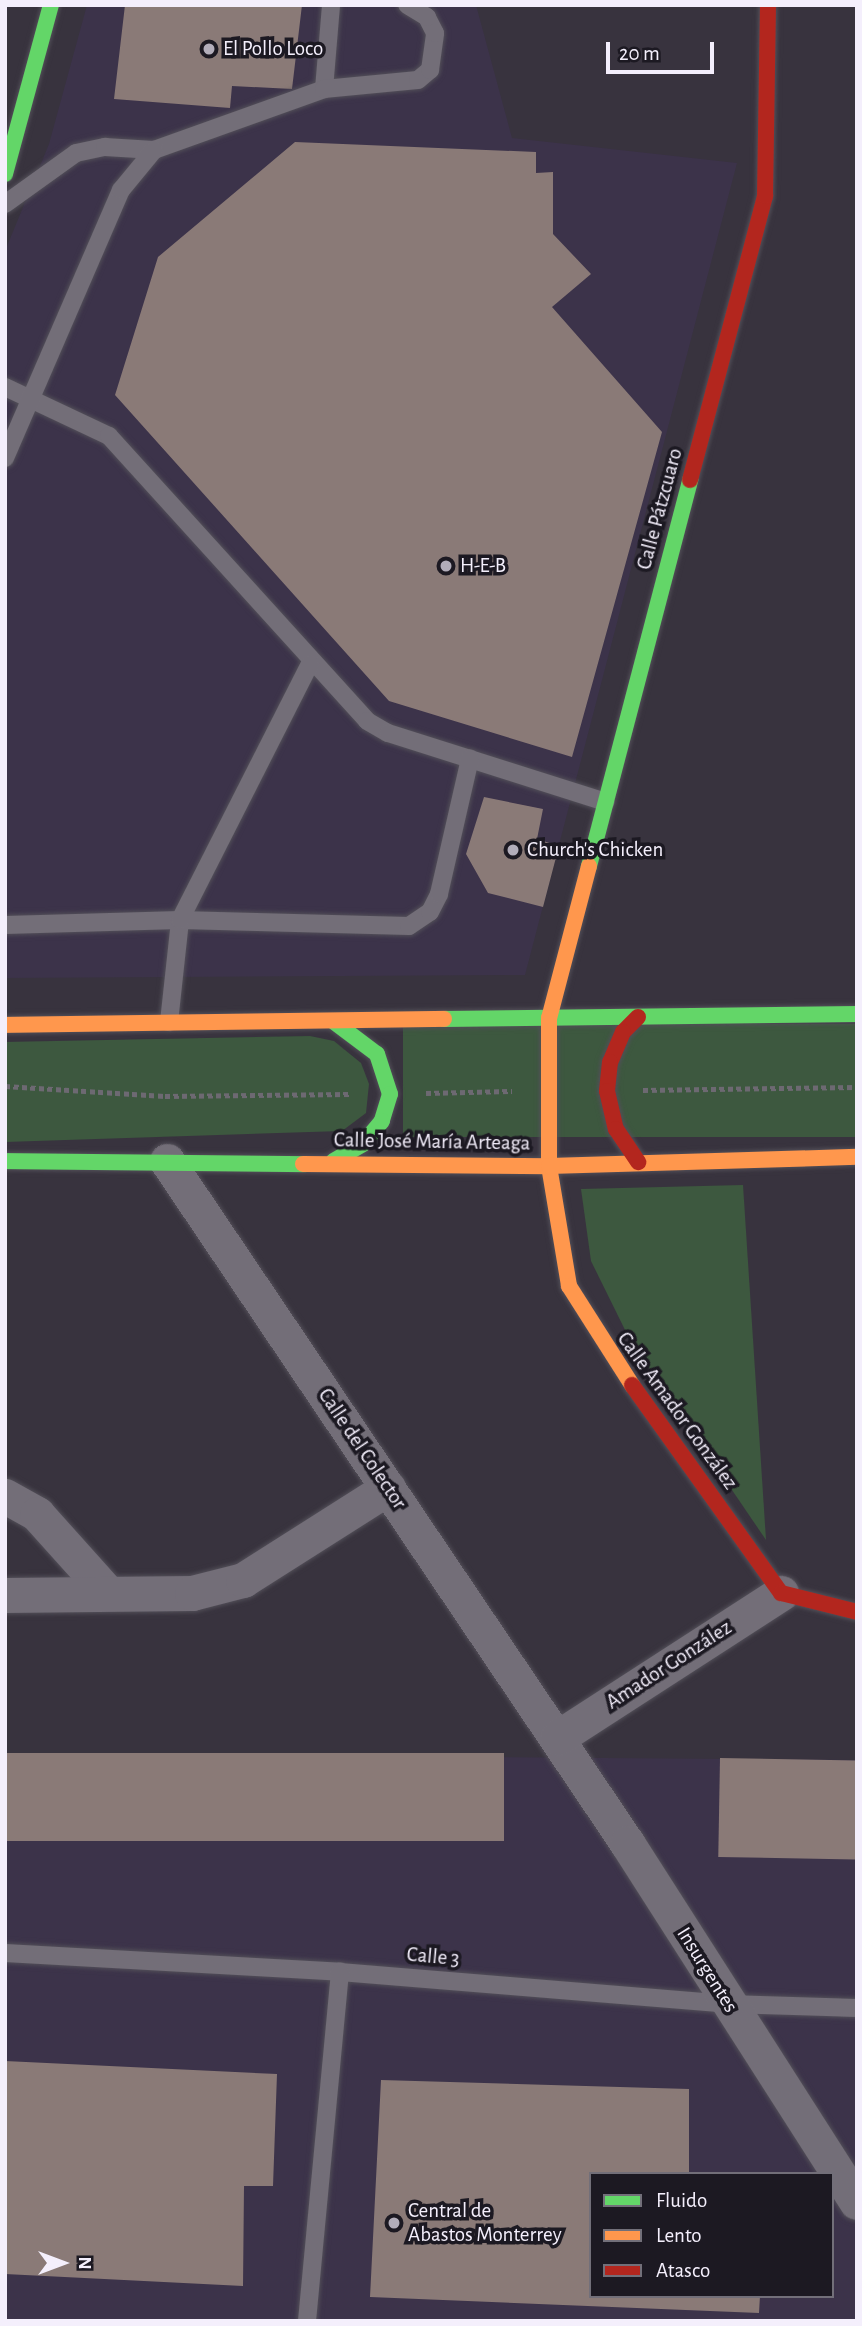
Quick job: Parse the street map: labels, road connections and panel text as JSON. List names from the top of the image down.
{
  "streets": {
    "street": [
      "Calle Pátzcuaro",
      "Calle José María Arteaga",
      "Calle Amador González",
      "Calle del Colector",
      "Amador González",
      "Insurgentes"
    ],
    "lane": ["Calle 3"]
  },
  "crossings": [
    ["Calle Pátzcuaro", "Calle Amador González"],
    ["Calle José María Arteaga", "Calle Amador González"],
    ["Calle José María Arteaga", "Calle del Colector"],
    ["Calle Amador González", "Amador González"],
    ["Calle del Colector", "Amador González"],
    ["Calle del Colector", "Insurgentes"],
    ["Amador González", "Insurgentes"],
    ["Calle 3", "Insurgentes"]
  ],
  "places": [
    "El Pollo Loco",
    "H-E-B",
    "Church's Chicken",
    "Central de Abastos Monterrey"
  ],
  "legend": ["Fluido", "Lento", "Atasco"],
  "scale_bar": "20 m",
  "north": "right"
}
